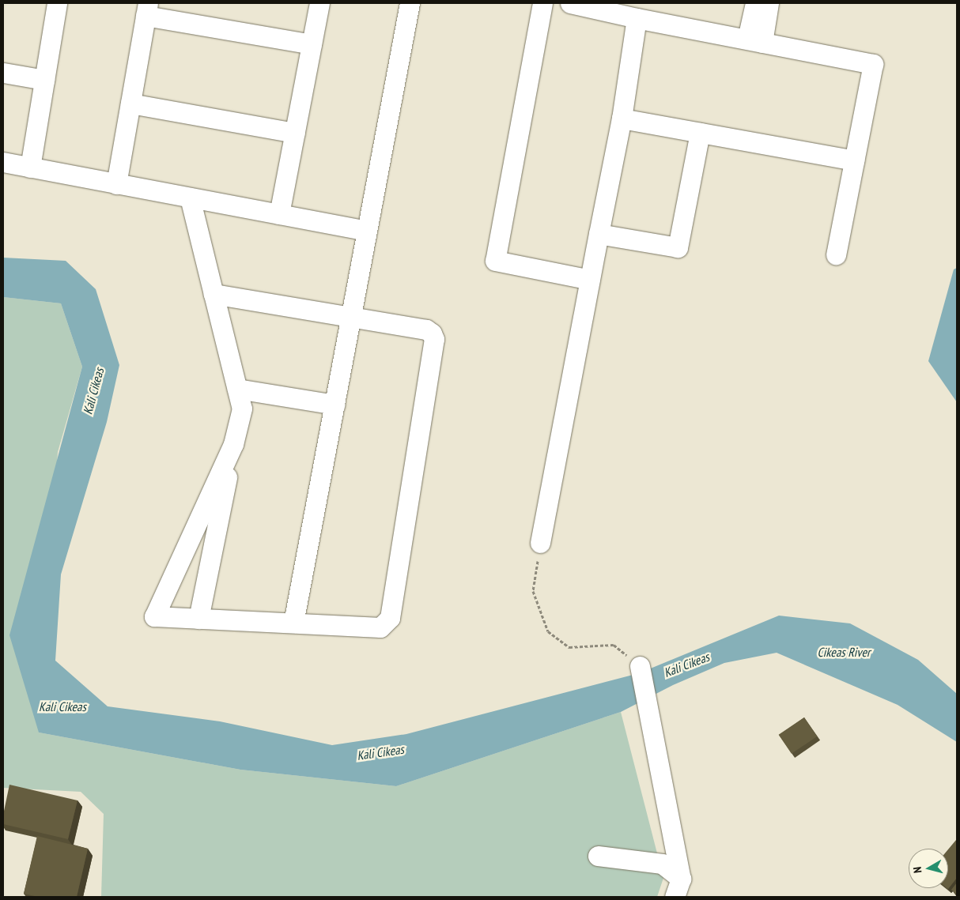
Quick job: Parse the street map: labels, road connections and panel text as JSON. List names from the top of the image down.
{
  "water": ["Kali Cikeas", "Cikeas River"],
  "north": "left"
}
